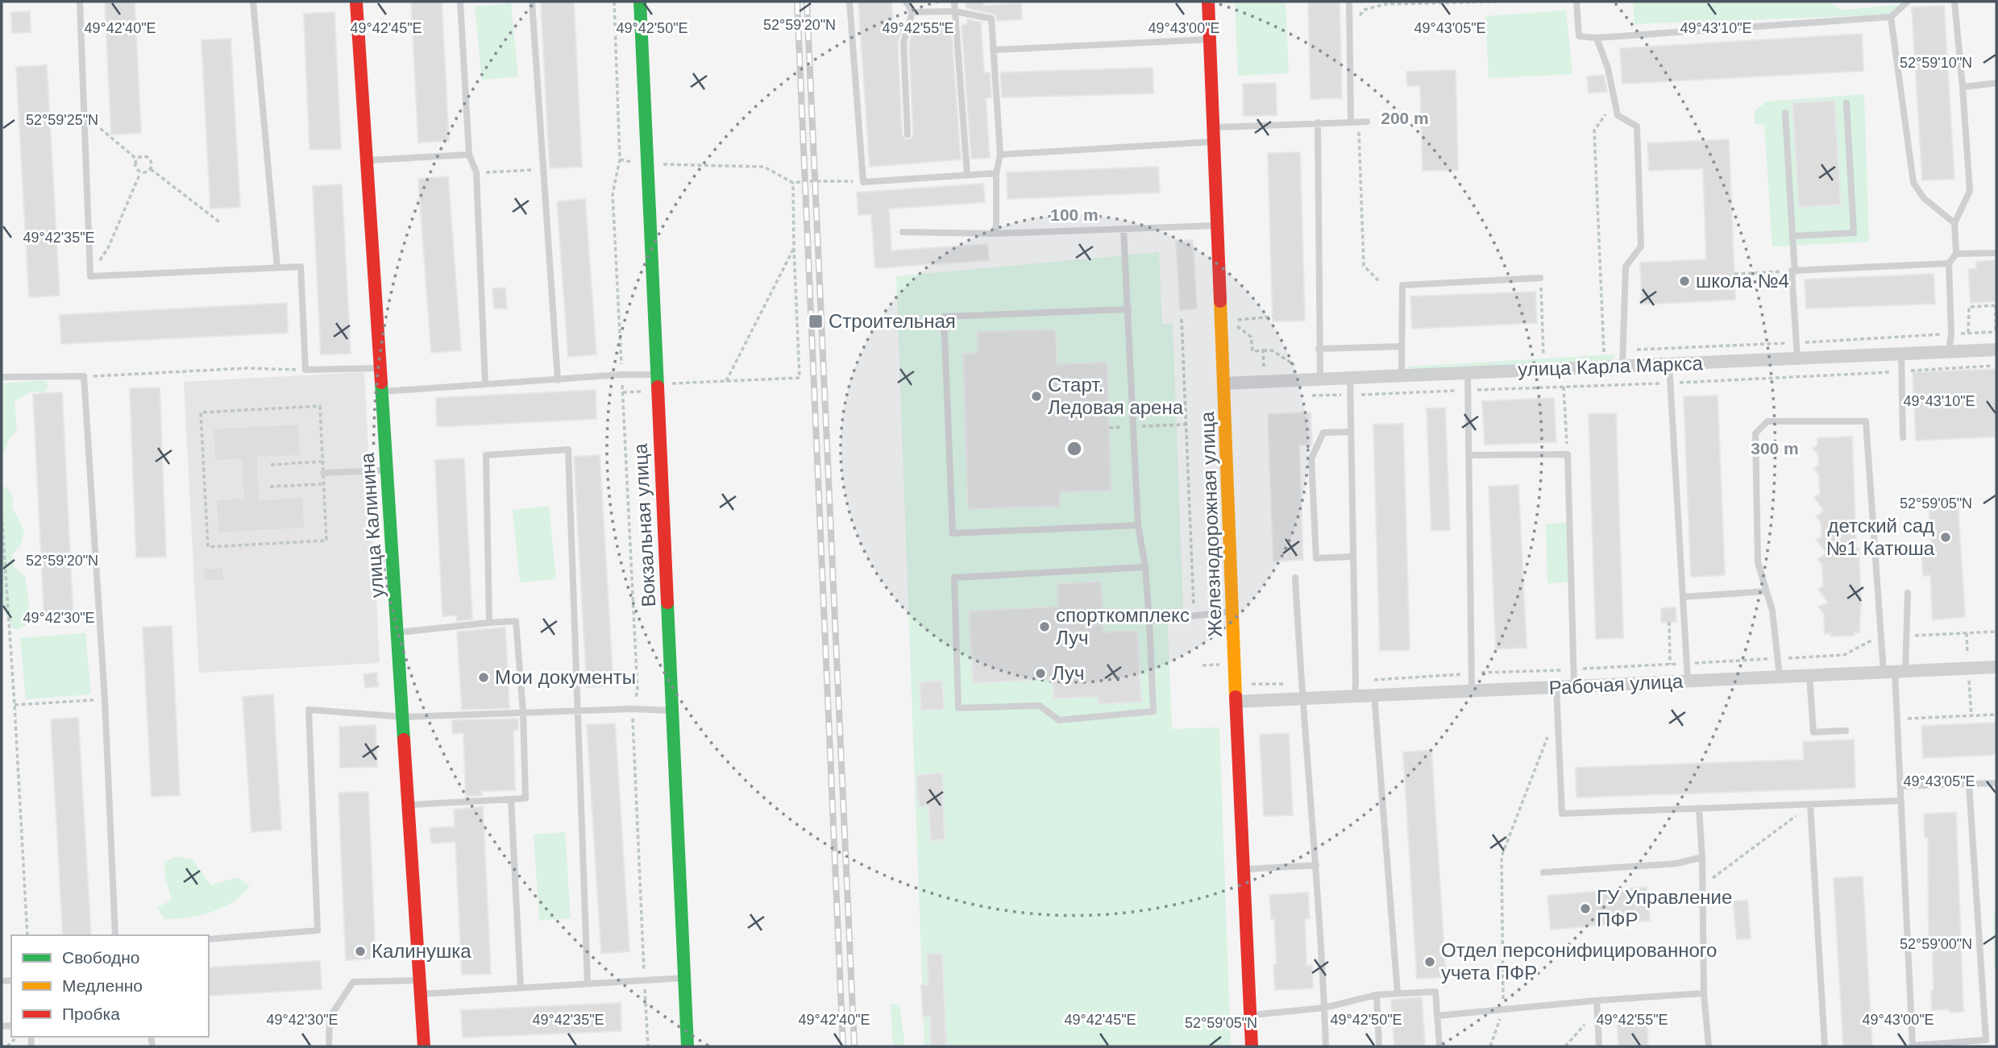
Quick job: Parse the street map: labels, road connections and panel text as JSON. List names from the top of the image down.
{
  "streets": {
    "street": [
      "улица Карла Маркса",
      "Железнодорожная улица",
      "улица Калинина",
      "Вокзальная улица",
      "Рабочая улица"
    ]
  },
  "crossings": [
    ["улица Карла Маркса", "Железнодорожная улица"],
    ["Железнодорожная улица", "Рабочая улица"]
  ],
  "places": {
    "other": [
      "школа №4",
      "Старт. Ледовая арена",
      "детский сад №1 Катюша",
      "спорткомплекс Луч",
      "Луч",
      "Мои документы",
      "ГУ Управление ПФР",
      "Калинушка",
      "Отдел персонифицированного учета ПФР"
    ],
    "transit": ["Строительная"]
  },
  "legend": ["Свободно", "Медленно", "Пробка"],
  "coordinates": [
    "52°59'20\"N",
    "49°42'40\"E",
    "49°42'45\"E",
    "49°42'50\"E",
    "49°42'55\"E",
    "49°43'00\"E",
    "49°43'05\"E",
    "49°43'10\"E",
    "52°59'10\"N",
    "52°59'25\"N",
    "49°42'35\"E",
    "52°59'05\"N",
    "49°42'30\"E",
    "52°59'00\"N"
  ],
  "rings": ["200 m", "100 m", "300 m"]
}
